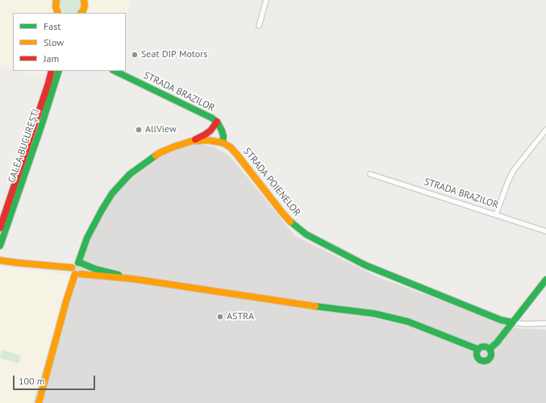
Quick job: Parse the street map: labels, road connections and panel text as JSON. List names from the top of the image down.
{
  "streets": {
    "street": ["STRADA BRAZILOR", "CALEA BUCUREȘTI", "STRADA POIENELOR"]
  },
  "crossings": [
    ["STRADA BRAZILOR", "STRADA POIENELOR"]
  ],
  "places": ["Seat DIP Motors", "AllView", "ASTRA"],
  "legend": ["Fast", "Slow", "Jam"],
  "scale_bar": "100 m"
}
